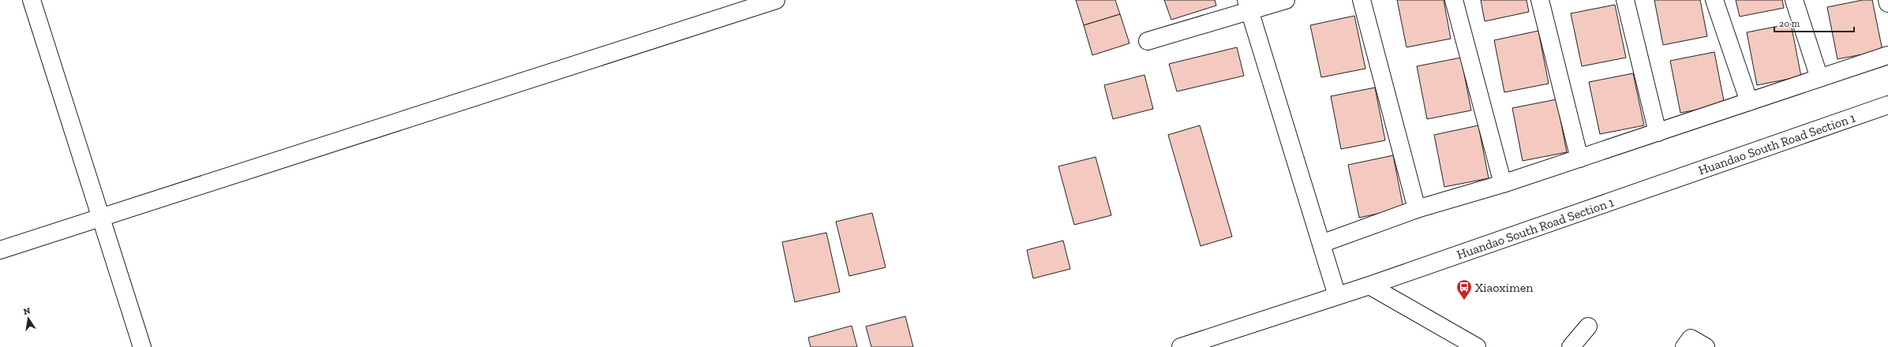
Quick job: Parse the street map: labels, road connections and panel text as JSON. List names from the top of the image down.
{
  "streets": {
    "main road": ["Huandao South Road Section 1"]
  },
  "places": {
    "bus stop": ["Xiaoximen"]
  },
  "scale_bar": "20 m",
  "north": "top"
}
